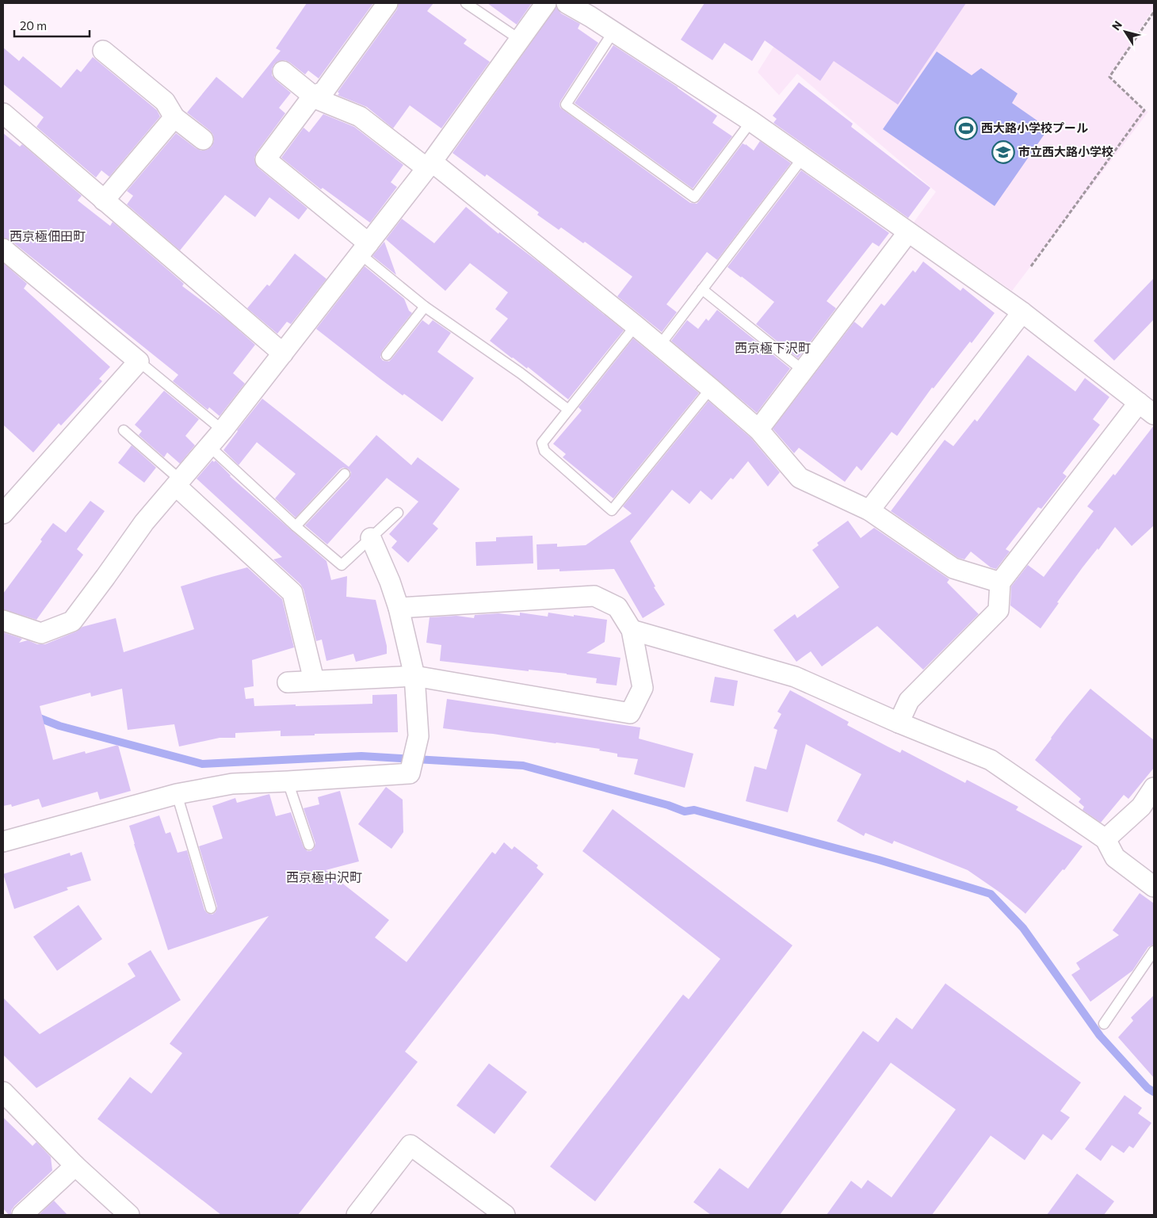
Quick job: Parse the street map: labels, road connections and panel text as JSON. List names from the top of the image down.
{
  "districts": ["西京極佃田町", "西京極下沢町", "西京極中沢町"],
  "places": {
    "sports": ["西大路小学校プール"],
    "school or university": ["市立西大路小学校"]
  },
  "scale_bar": "20 m",
  "north": "top left"
}
